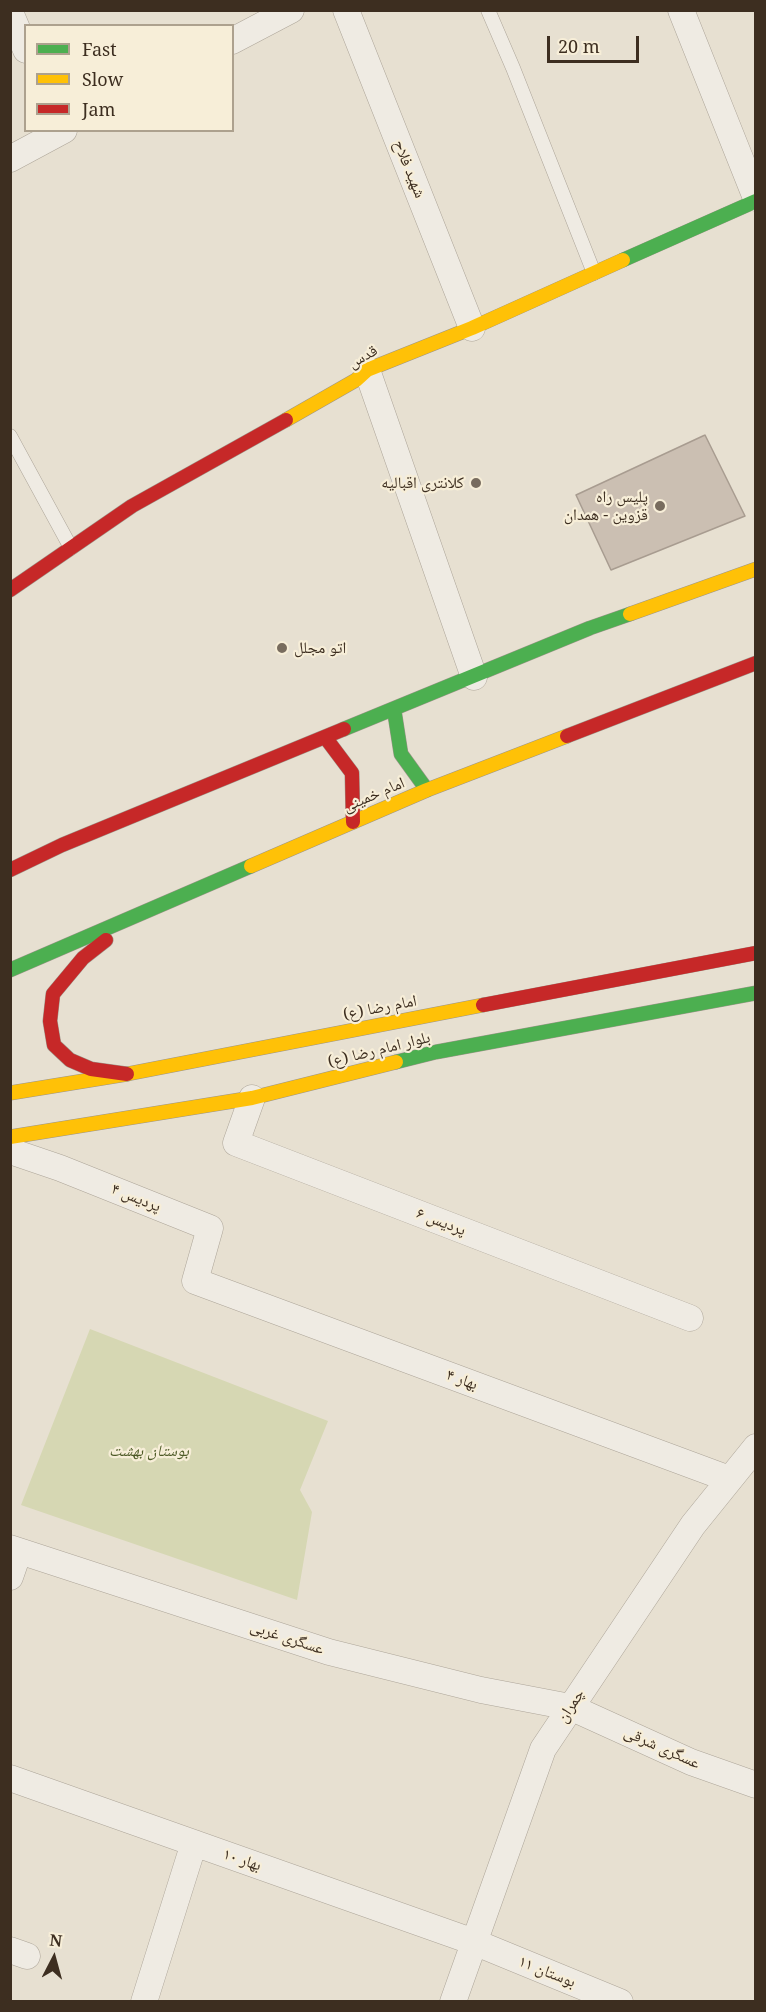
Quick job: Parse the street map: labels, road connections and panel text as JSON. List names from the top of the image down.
{
  "streets": {
    "main road": [
      "قدس",
      "امام خمینی",
      "امام رضا (ع)",
      "بلوار امام رضا (ع)"
    ],
    "street": [
      "شهید فلاح",
      "پردیس ۴",
      "پردیس ۶",
      "بهار ۴",
      "عسگری غربی",
      "چمران",
      "عسگری شرقی",
      "بهار ۱۰",
      "بوستان ۱۱"
    ]
  },
  "crossings": [
    ["شهید فلاح", "قدس"],
    ["بلوار امام رضا (ع)", "پردیس ۶"],
    ["پردیس ۴", "بهار ۴"],
    ["بهار ۴", "چمران"],
    ["عسگری غربی", "چمران"],
    ["عسگری غربی", "عسگری شرقی"],
    ["چمران", "عسگری شرقی"],
    ["چمران", "بهار ۱۰"],
    ["چمران", "بوستان ۱۱"],
    ["بهار ۱۰", "بوستان ۱۱"]
  ],
  "parks": ["بوستان بهشت"],
  "places": ["کلانتری اقبالیه", "پلیس راه قزوین - همدان", "اتو مجلل"],
  "legend": ["Fast", "Slow", "Jam"],
  "scale_bar": "20 m",
  "north": "top"
}
